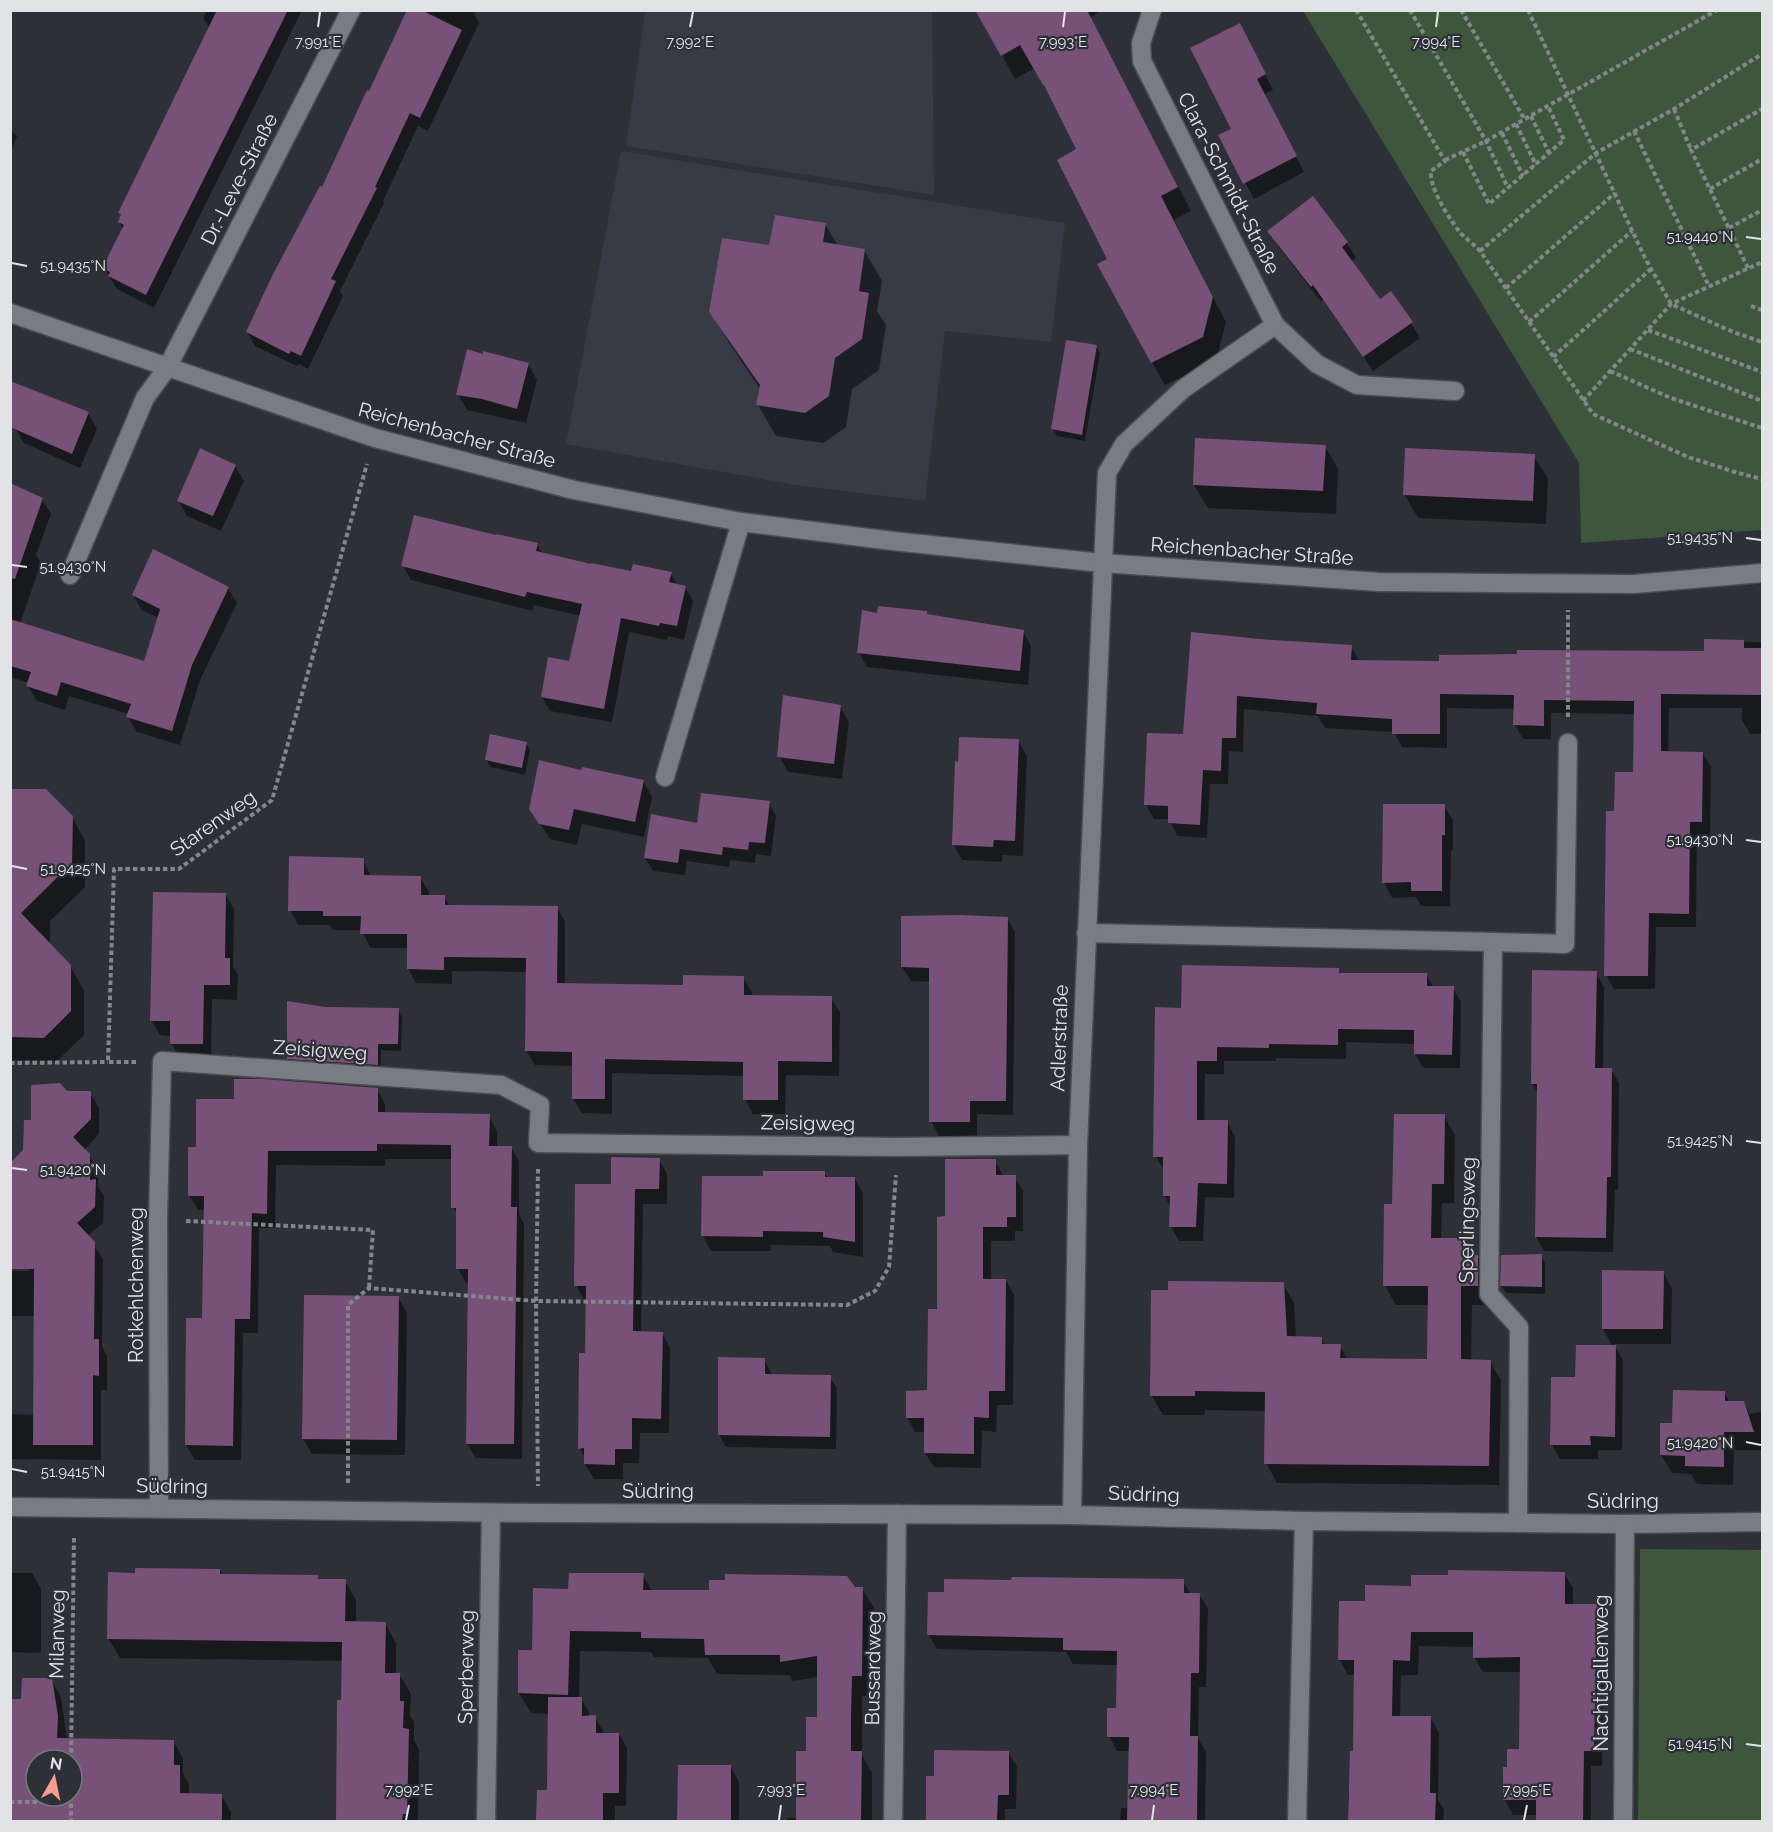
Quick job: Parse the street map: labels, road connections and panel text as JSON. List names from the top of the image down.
{
  "streets": {
    "street": [
      "Dr.-Leve-Straße",
      "Clara-Schmidt-Straße",
      "Reichenbacher Straße",
      "Adlerstraße",
      "Zeisigweg",
      "Sperlingsweg",
      "Rotkehlchenweg",
      "Südring",
      "Sperberweg",
      "Bussardweg",
      "Nachtigallenweg"
    ],
    "path": ["Starenweg", "Milanweg"]
  },
  "crossings": [
    ["Dr.-Leve-Straße", "Reichenbacher Straße"],
    ["Reichenbacher Straße", "Starenweg"],
    ["Reichenbacher Straße", "Adlerstraße"],
    ["Adlerstraße", "Zeisigweg"],
    ["Adlerstraße", "Südring"],
    ["Zeisigweg", "Rotkehlchenweg"],
    ["Sperlingsweg", "Südring"],
    ["Rotkehlchenweg", "Südring"],
    ["Südring", "Milanweg"],
    ["Südring", "Sperberweg"],
    ["Südring", "Bussardweg"],
    ["Südring", "Nachtigallenweg"]
  ],
  "north": "top",
  "coordinates": [
    "7.991°E",
    "7.992°E",
    "7.993°E",
    "7.994°E",
    "51.9440°N",
    "51.9435°N",
    "51.9430°N",
    "51.9425°N",
    "51.9420°N",
    "51.9415°N",
    "7.995°E"
  ]
}
